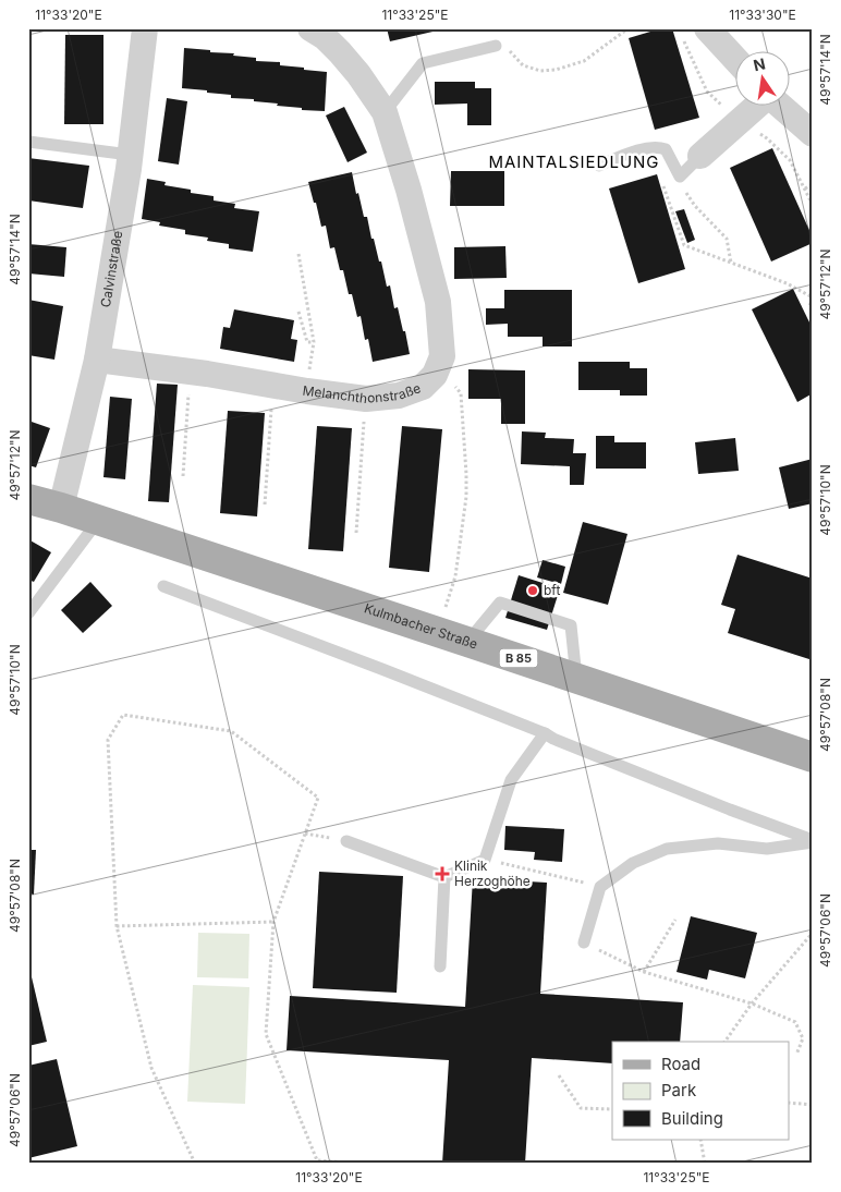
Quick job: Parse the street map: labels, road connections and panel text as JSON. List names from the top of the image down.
{
  "streets": {
    "main road": ["Kulmbacher Straße", "B 85"],
    "street": ["Calvinstraße", "Melanchthonstraße"]
  },
  "crossings": [
    ["Calvinstraße", "Melanchthonstraße"],
    ["Calvinstraße", "Kulmbacher Straße"]
  ],
  "districts": ["MAINTALSIEDLUNG"],
  "places": {
    "other": ["bft"],
    "health": ["Klinik Herzoghöhe"]
  },
  "legend": ["Road", "Park", "Building"],
  "north": "top",
  "coordinates": [
    "11°33'20\"E",
    "11°33'25\"E",
    "11°33'30\"E",
    "49°57'14\"N",
    "49°57'12\"N",
    "49°57'10\"N",
    "49°57'08\"N",
    "49°57'06\"N"
  ]
}
